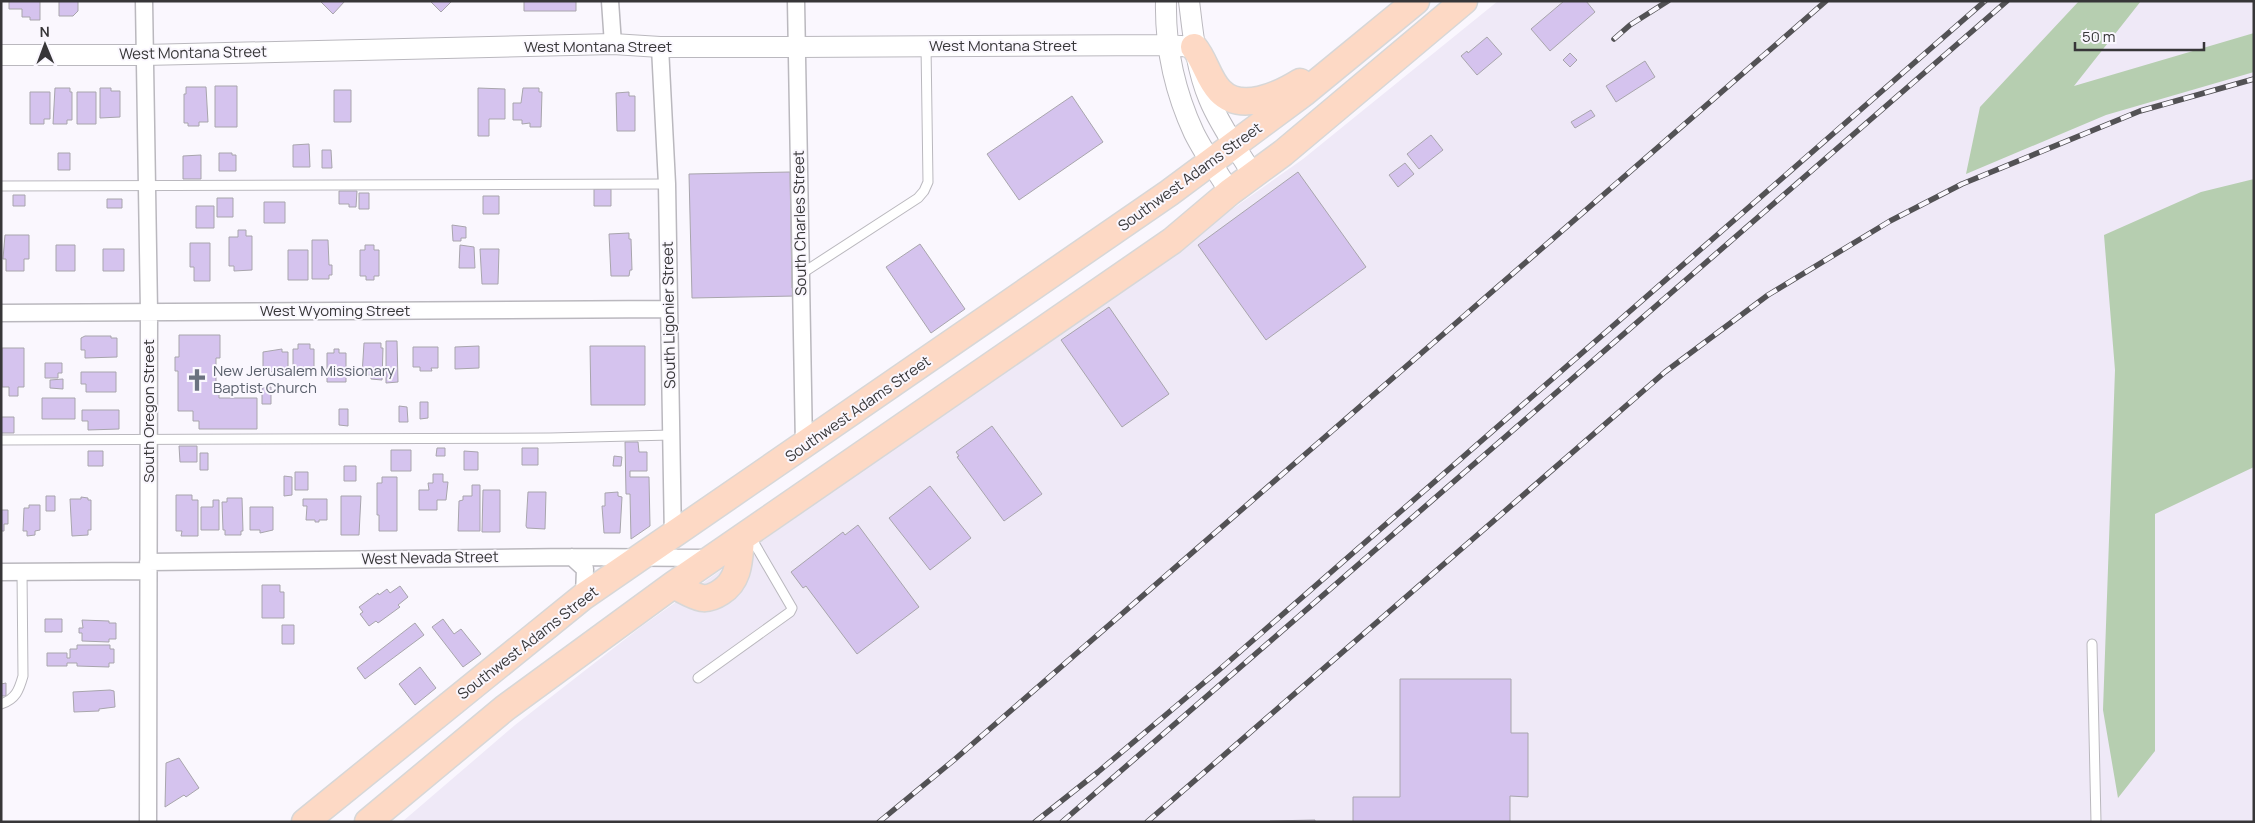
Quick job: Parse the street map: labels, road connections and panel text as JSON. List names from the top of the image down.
{
  "streets": {
    "main road": ["Southwest Adams Street"],
    "street": [
      "West Montana Street",
      "South Charles Street",
      "West Wyoming Street",
      "South Ligonier Street",
      "South Oregon Street",
      "West Nevada Street"
    ]
  },
  "crossings": [
    ["West Montana Street", "South Charles Street"],
    ["West Montana Street", "South Ligonier Street"],
    ["West Montana Street", "South Oregon Street"],
    ["Southwest Adams Street", "South Charles Street"],
    ["Southwest Adams Street", "South Ligonier Street"],
    ["Southwest Adams Street", "West Nevada Street"],
    ["West Wyoming Street", "South Ligonier Street"],
    ["West Wyoming Street", "South Oregon Street"],
    ["South Oregon Street", "West Nevada Street"]
  ],
  "places": {
    "church": ["New Jerusalem Missionary Baptist Church"]
  },
  "scale_bar": "50 m",
  "north": "top"
}
